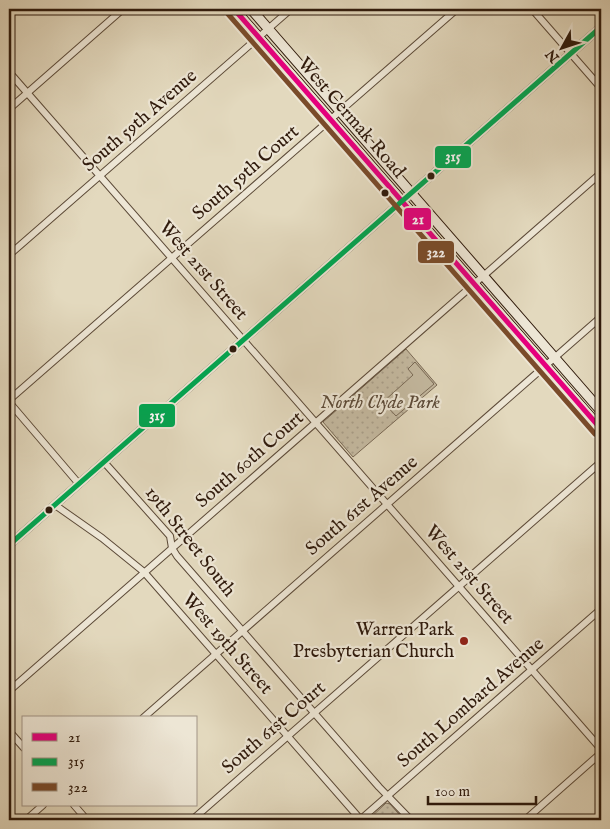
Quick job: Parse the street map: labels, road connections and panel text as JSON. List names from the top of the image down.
{
  "streets": {
    "main road": ["West Cermak Road"],
    "street": [
      "South 59th Avenue",
      "South 59th Court",
      "West 21st Street",
      "South 60th Court",
      "South 61st Avenue",
      "19th Street South",
      "West 19th Street",
      "South Lombard Avenue",
      "South 61st Court"
    ]
  },
  "crossings": [
    ["West Cermak Road", "South 59th Avenue"],
    ["West Cermak Road", "South 59th Court"],
    ["West Cermak Road", "South 60th Court"],
    ["West Cermak Road", "South 61st Avenue"],
    ["South 59th Avenue", "West 21st Street"],
    ["South 59th Court", "West 21st Street"],
    ["West 21st Street", "South 60th Court"],
    ["West 21st Street", "South 61st Avenue"],
    ["West 21st Street", "South Lombard Avenue"],
    ["West 21st Street", "South 61st Court"],
    ["South 60th Court", "19th Street South"],
    ["South 60th Court", "West 19th Street"],
    ["South 61st Avenue", "19th Street South"],
    ["South 61st Avenue", "West 19th Street"],
    ["19th Street South", "South Lombard Avenue"],
    ["19th Street South", "South 61st Court"],
    ["West 19th Street", "South Lombard Avenue"],
    ["West 19th Street", "South 61st Court"]
  ],
  "parks": ["North Clyde Park"],
  "places": ["Warren Park Presbyterian Church"],
  "lines": ["transit line 21", "transit line 322", "transit line 315"],
  "legend": ["21", "315", "322"],
  "scale_bar": "100 m",
  "north": "bottom left"
}
